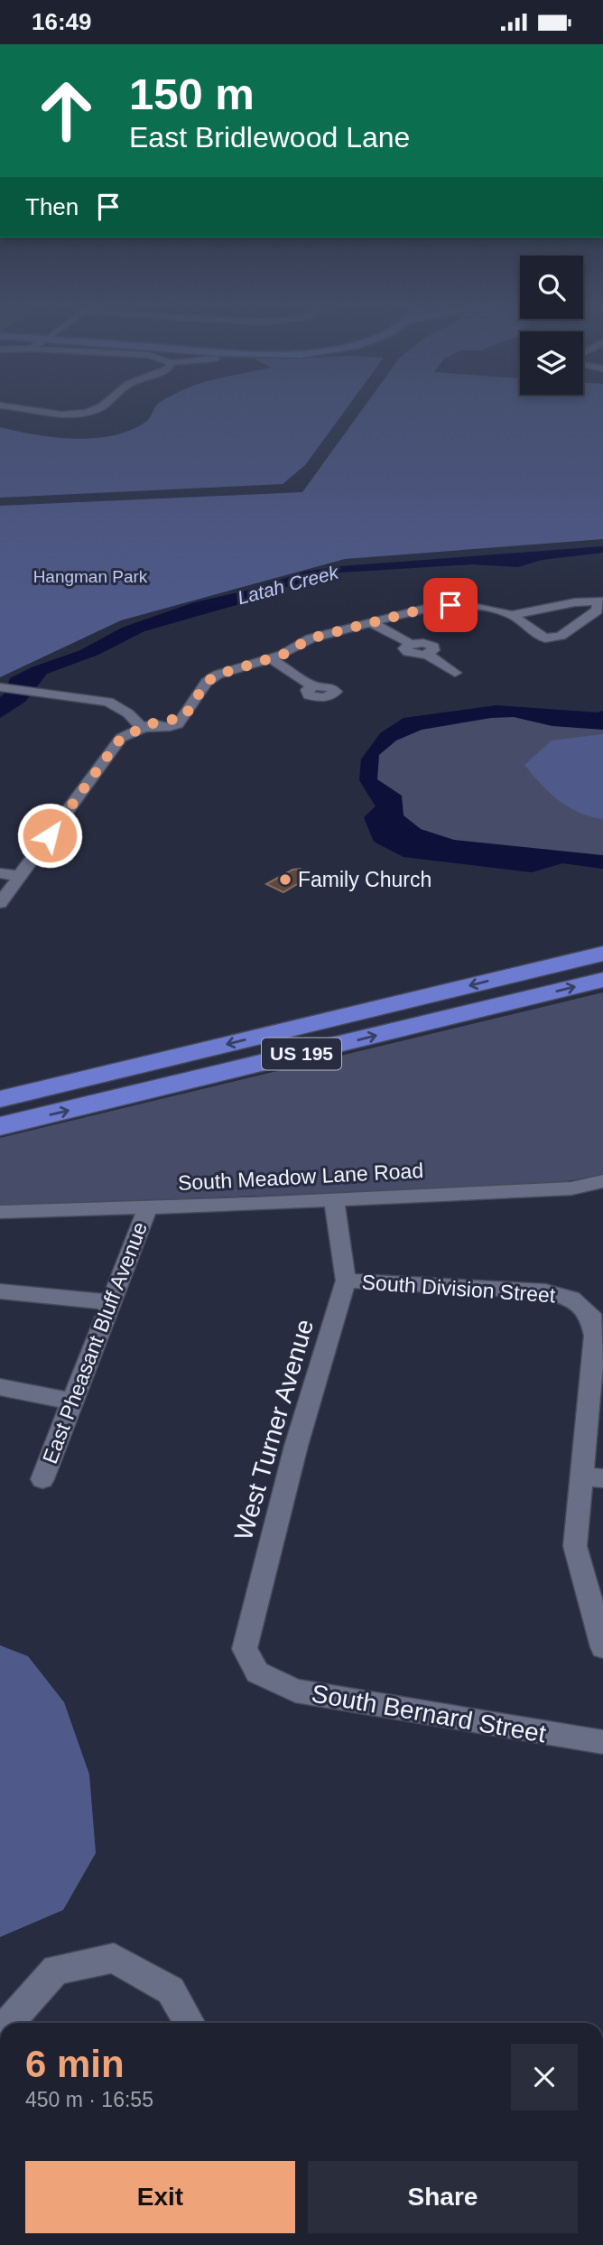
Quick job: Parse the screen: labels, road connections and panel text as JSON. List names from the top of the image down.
{
  "streets": {
    "highway": ["US 195"],
    "street": [
      "South Meadow Lane Road",
      "South Division Street",
      "East Pheasant Bluff Avenue",
      "West Turner Avenue",
      "South Bernard Street"
    ]
  },
  "crossings": [
    ["South Meadow Lane Road", "East Pheasant Bluff Avenue"],
    ["South Meadow Lane Road", "West Turner Avenue"],
    ["South Division Street", "West Turner Avenue"],
    ["West Turner Avenue", "South Bernard Street"]
  ],
  "water": ["Latah Creek"],
  "parks": ["Hangman Park"],
  "places": ["Family Church"],
  "page": {
    "status": "16:49",
    "turn": ["150 m", "East Bridlewood Lane"],
    "then": "Then",
    "heading": ["6 min", "450 m · 16:55"],
    "buttons": ["Exit", "Share"]
  }
}
